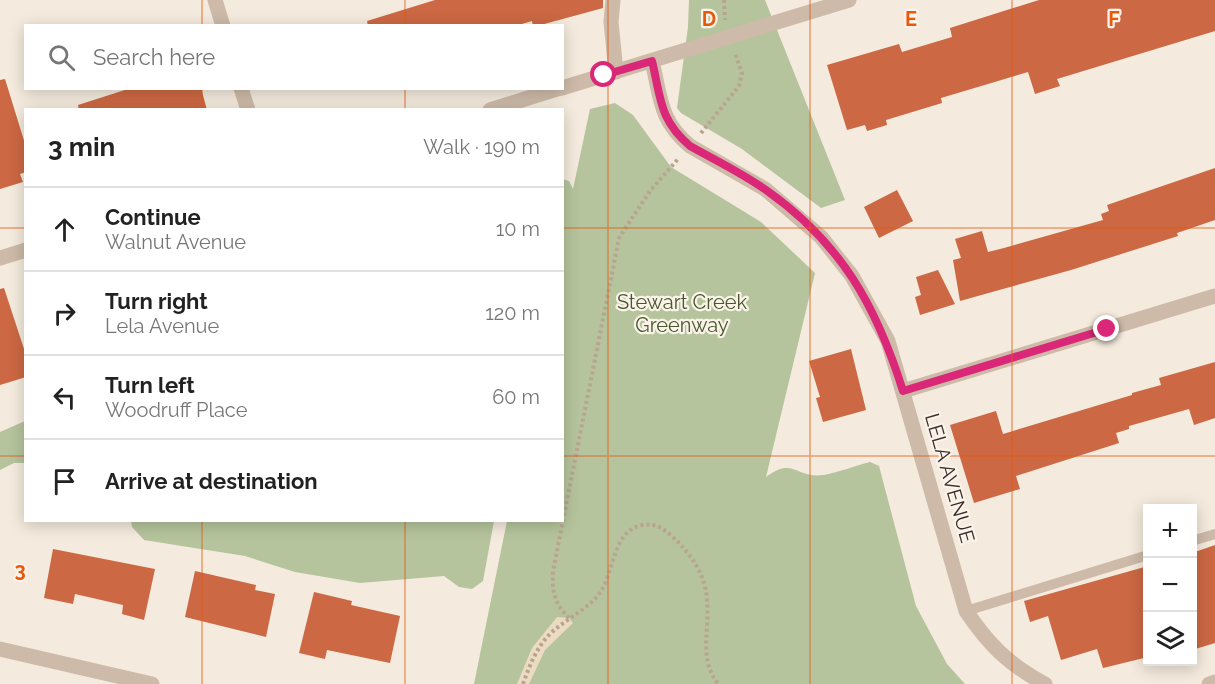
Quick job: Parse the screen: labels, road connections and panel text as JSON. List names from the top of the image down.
{
  "streets": {
    "street": ["LELA AVENUE"]
  },
  "parks": ["Stewart Creek Greenway"],
  "page": {
    "search": "Search here",
    "heading": ["3 min", "Walk · 190 m"],
    "list": [
      ["Continue", "Walnut Avenue", "10 m"],
      ["Turn right", "Lela Avenue", "120 m"],
      ["Turn left", "Woodruff Place", "60 m"],
      "Arrive at destination"
    ],
    "map_buttons": ["+", "−"]
  },
  "grid": {
    "columns": ["D", "E", "F"],
    "rows": ["3"]
  }
}
